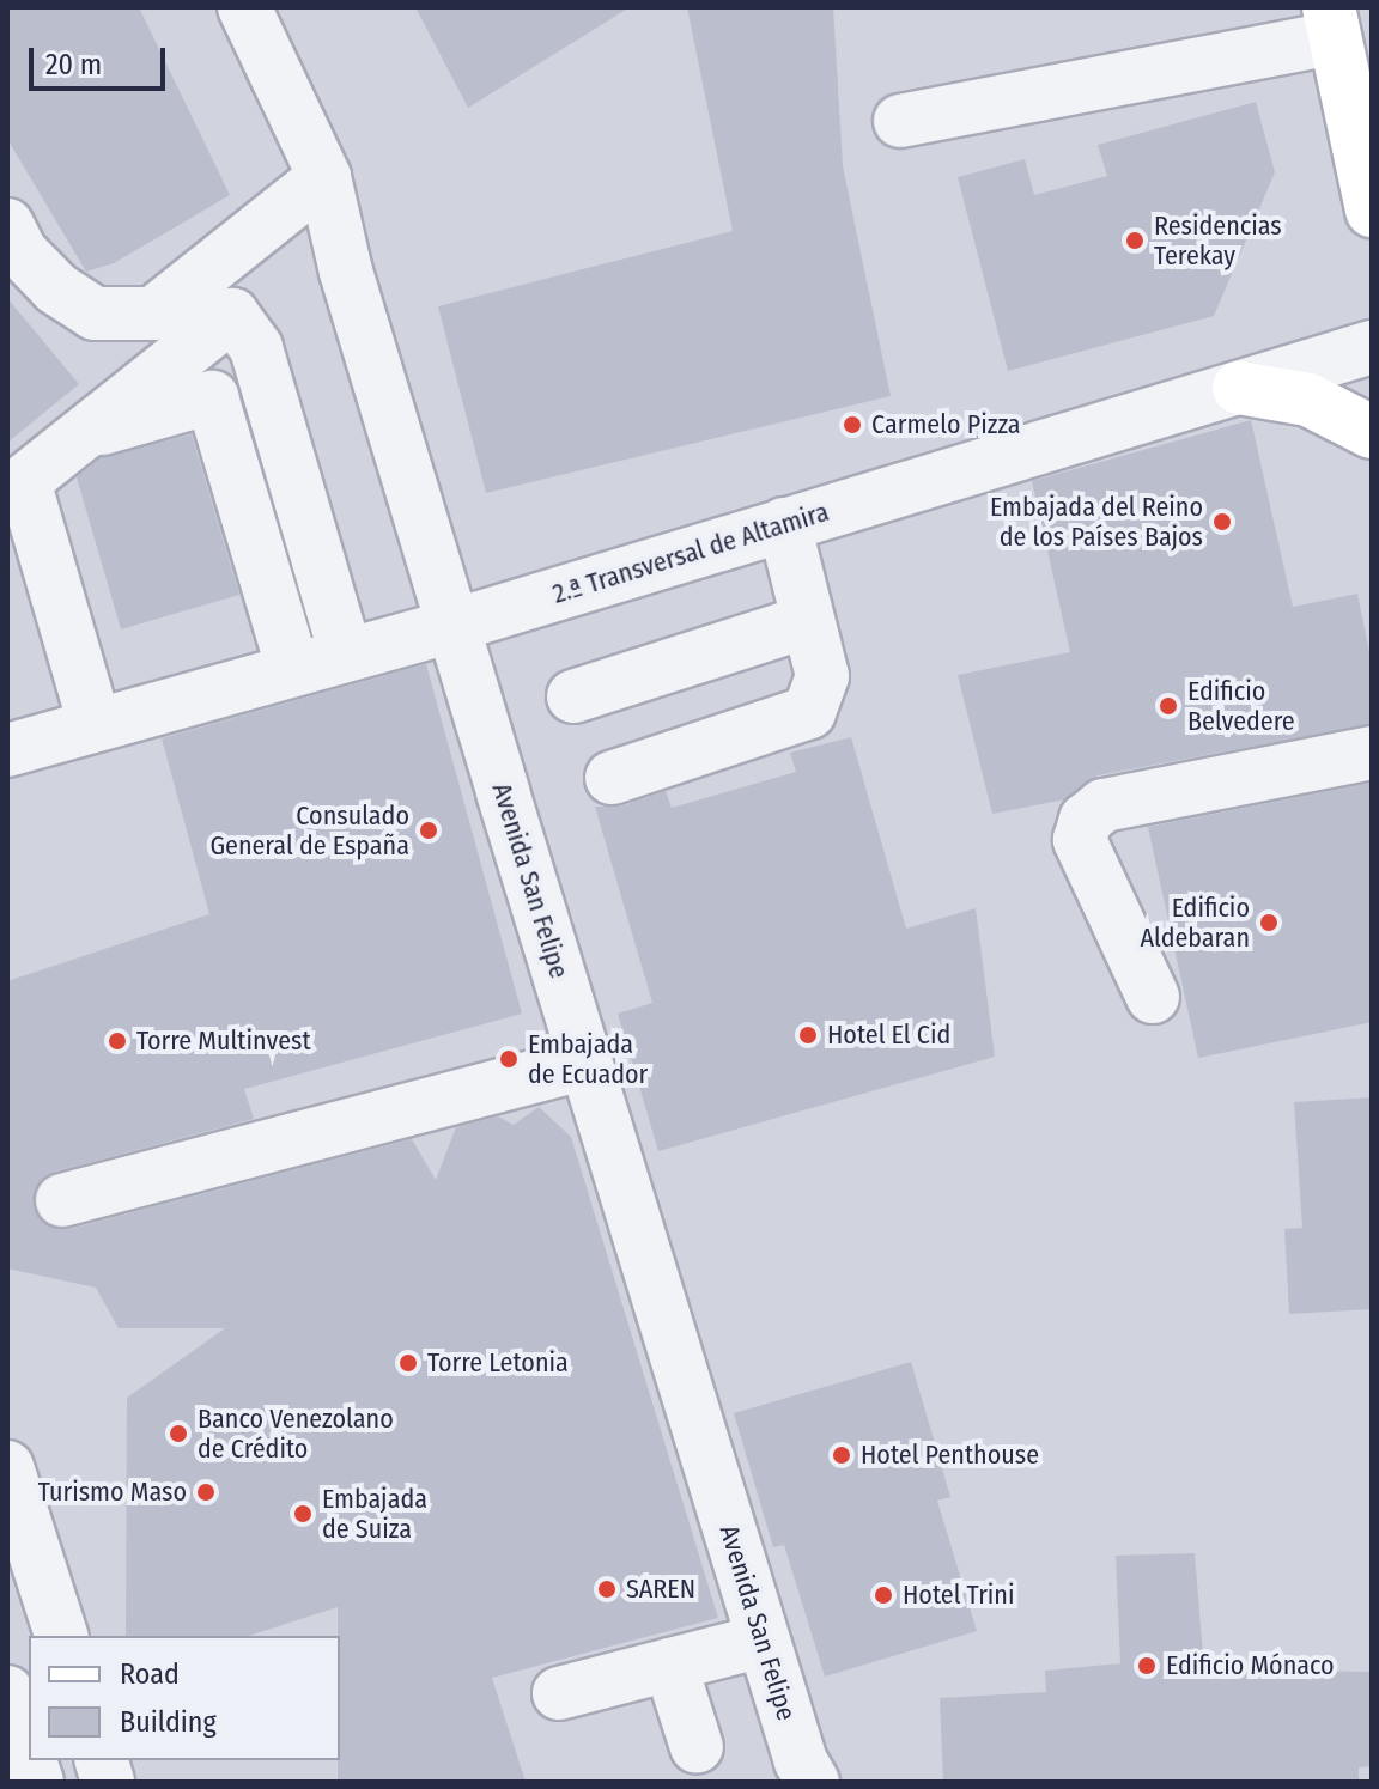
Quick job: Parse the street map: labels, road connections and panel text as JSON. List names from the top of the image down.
{
  "streets": {
    "street": ["2.ª Transversal de Altamira", "Avenida San Felipe"]
  },
  "crossings": [
    ["2.ª Transversal de Altamira", "Avenida San Felipe"]
  ],
  "places": [
    "Residencias Terekay",
    "Carmelo Pizza",
    "Embajada del Reino de los Países Bajos",
    "Edificio Belvedere",
    "Consulado General de España",
    "Edificio Aldebaran",
    "Hotel El Cid",
    "Torre Multinvest",
    "Embajada de Ecuador",
    "Torre Letonia",
    "Banco Venezolano de Crédito",
    "Hotel Penthouse",
    "Turismo Maso",
    "Embajada de Suiza",
    "SAREN",
    "Hotel Trini",
    "Edificio Mónaco"
  ],
  "legend": ["Road", "Building"],
  "scale_bar": "20 m"
}
